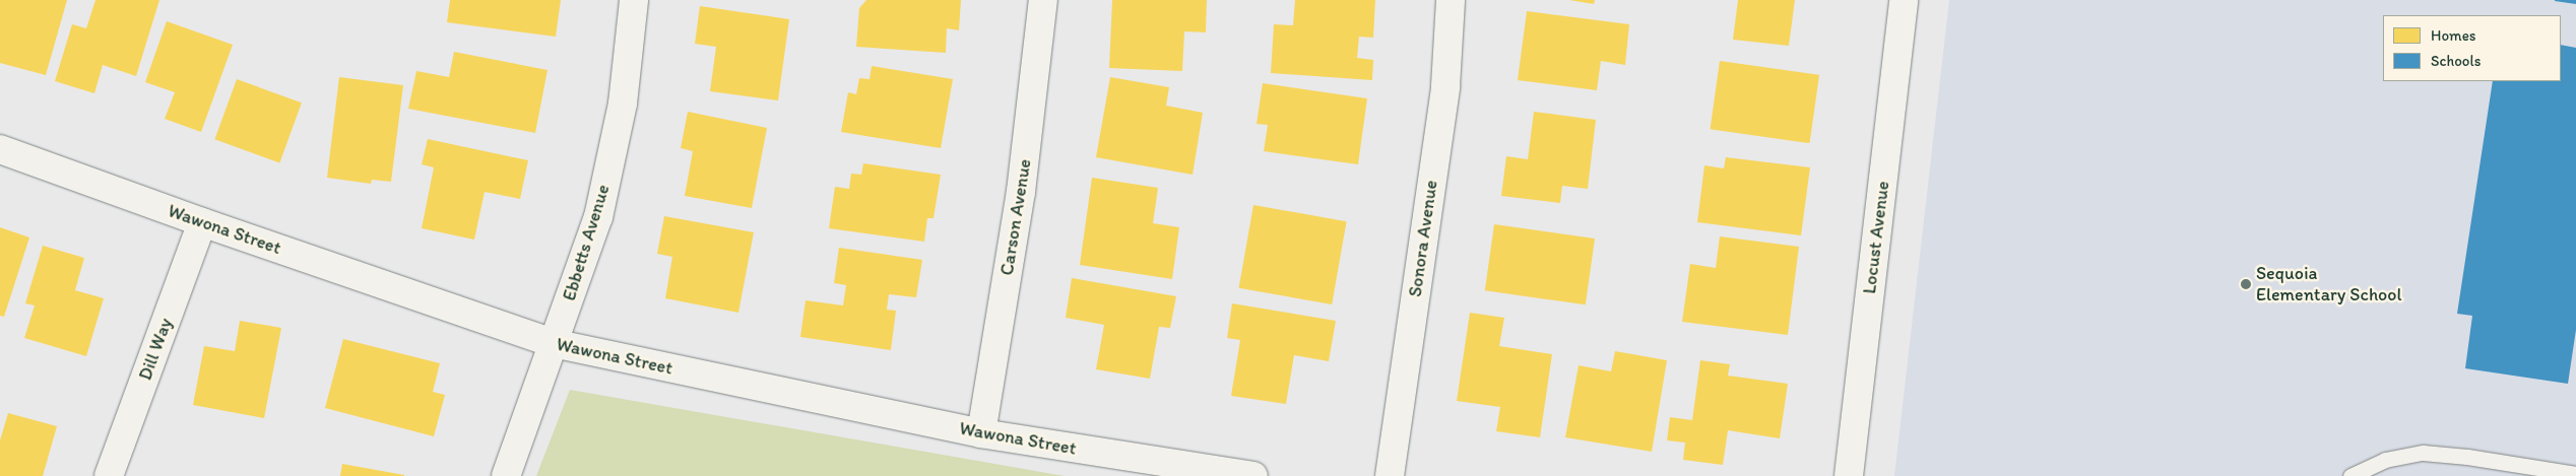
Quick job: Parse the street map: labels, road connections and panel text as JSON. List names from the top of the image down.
{
  "streets": {
    "street": [
      "Carson Avenue",
      "Wawona Street",
      "Locust Avenue",
      "Sonora Avenue",
      "Ebbetts Avenue",
      "Dill Way"
    ]
  },
  "crossings": [
    ["Carson Avenue", "Wawona Street"],
    ["Wawona Street", "Ebbetts Avenue"],
    ["Wawona Street", "Dill Way"]
  ],
  "places": ["Sequoia Elementary School"],
  "legend": ["Homes", "Schools"]
}
